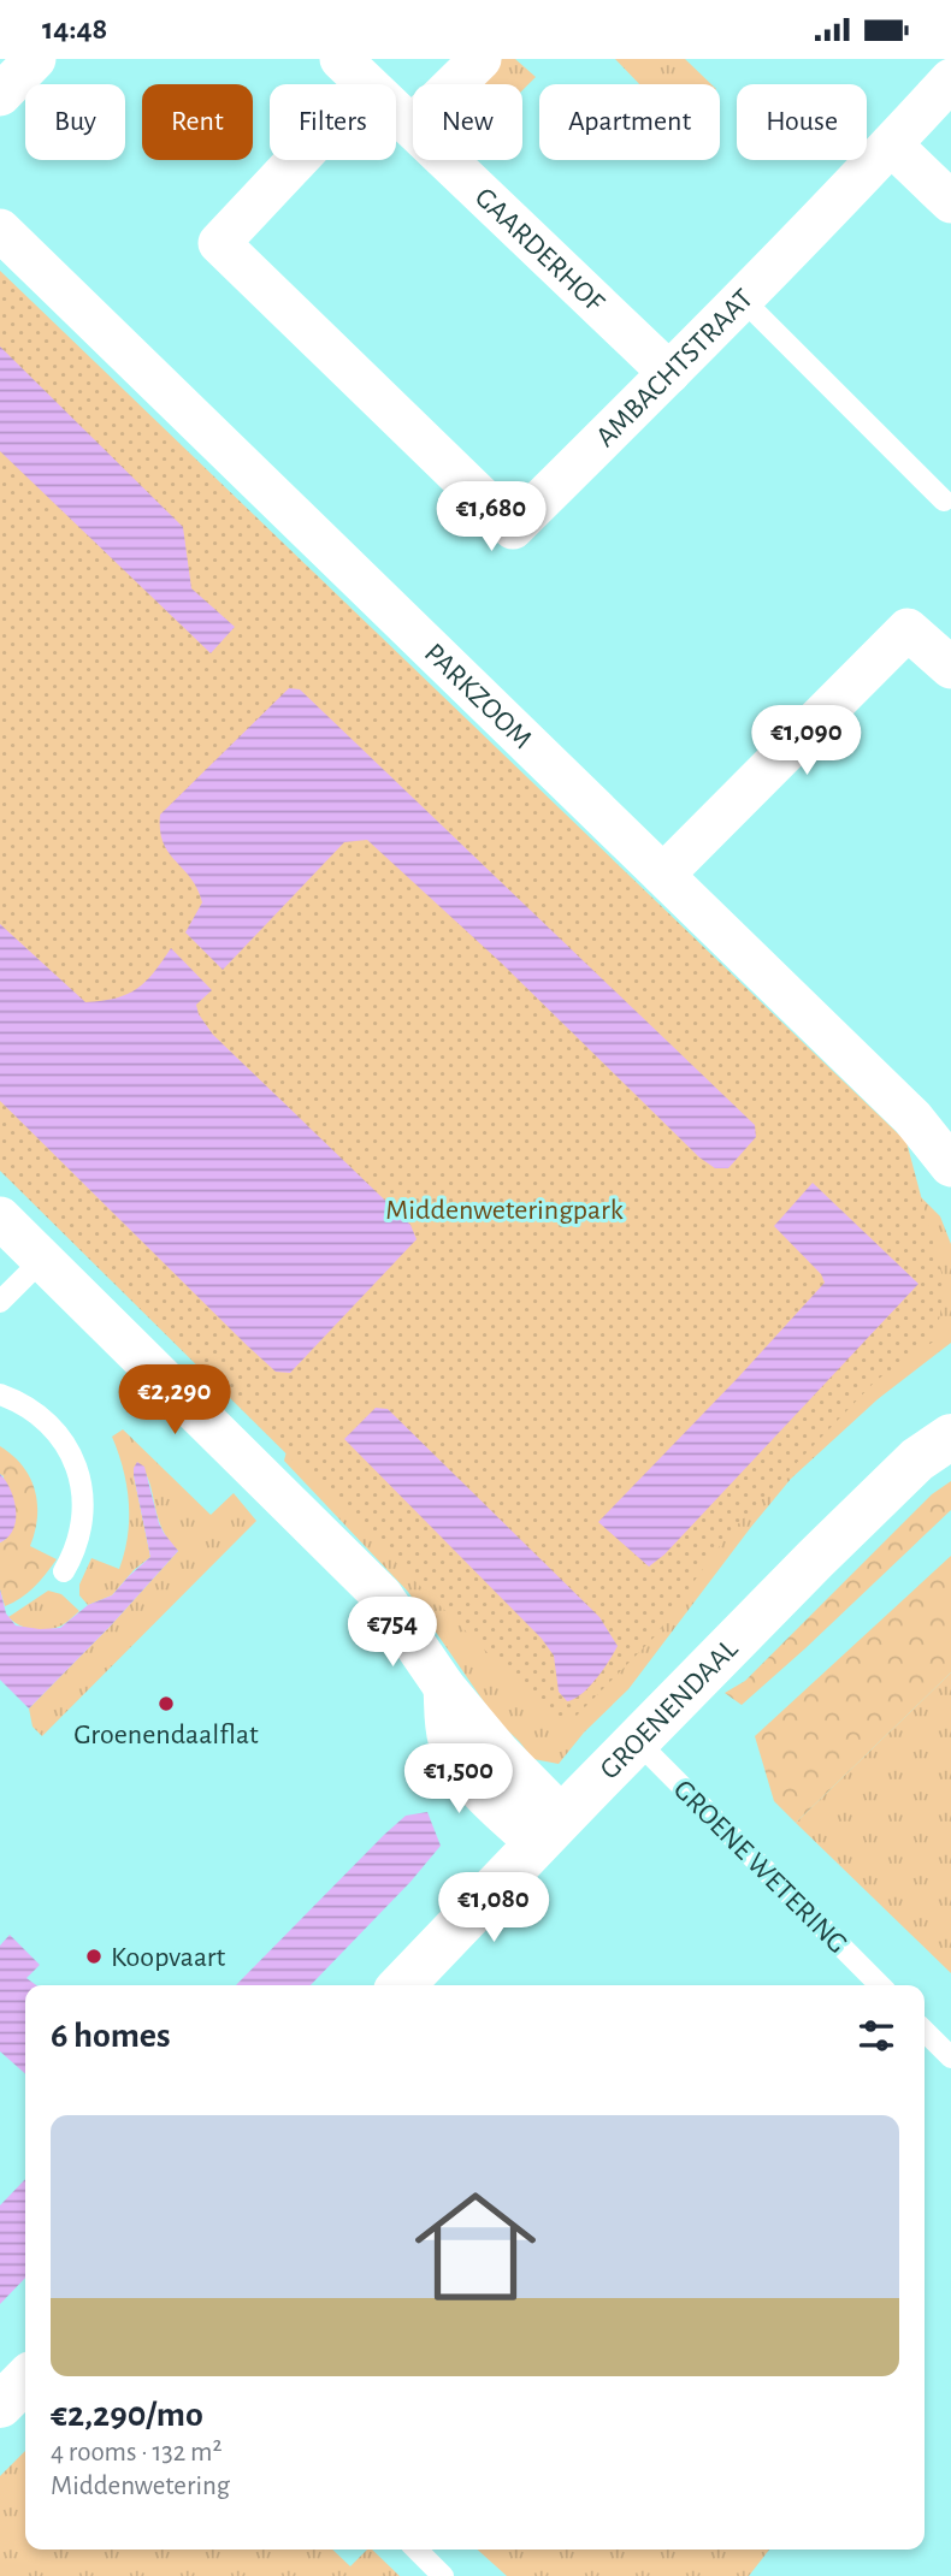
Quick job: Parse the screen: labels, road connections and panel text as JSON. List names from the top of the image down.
{
  "streets": {
    "street": [
      "GAARDERHOF",
      "AMBACHTSTRAAT",
      "PARKZOOM",
      "GROENENDAAL"
    ],
    "lane": ["GROENE WETERING"]
  },
  "crossings": [
    ["GAARDERHOF", "AMBACHTSTRAAT"],
    ["GROENENDAAL", "GROENE WETERING"]
  ],
  "parks": ["Middenweteringpark"],
  "places": ["Groenendaalflat", "Koopvaart"],
  "page": {
    "status": "14:48",
    "chip": [
      "Buy",
      "Rent",
      "Filters",
      "New",
      "Apartment",
      "House"
    ],
    "price": [
      "€1,680",
      "€1,090",
      "€2,290",
      "€754",
      "€1,500",
      "€1,080"
    ],
    "heading": "6 homes",
    "list": [
      {
        "name": "€2,290/mo",
        "note": "4 rooms · 132 m² · Middenwetering"
      }
    ]
  }
}
